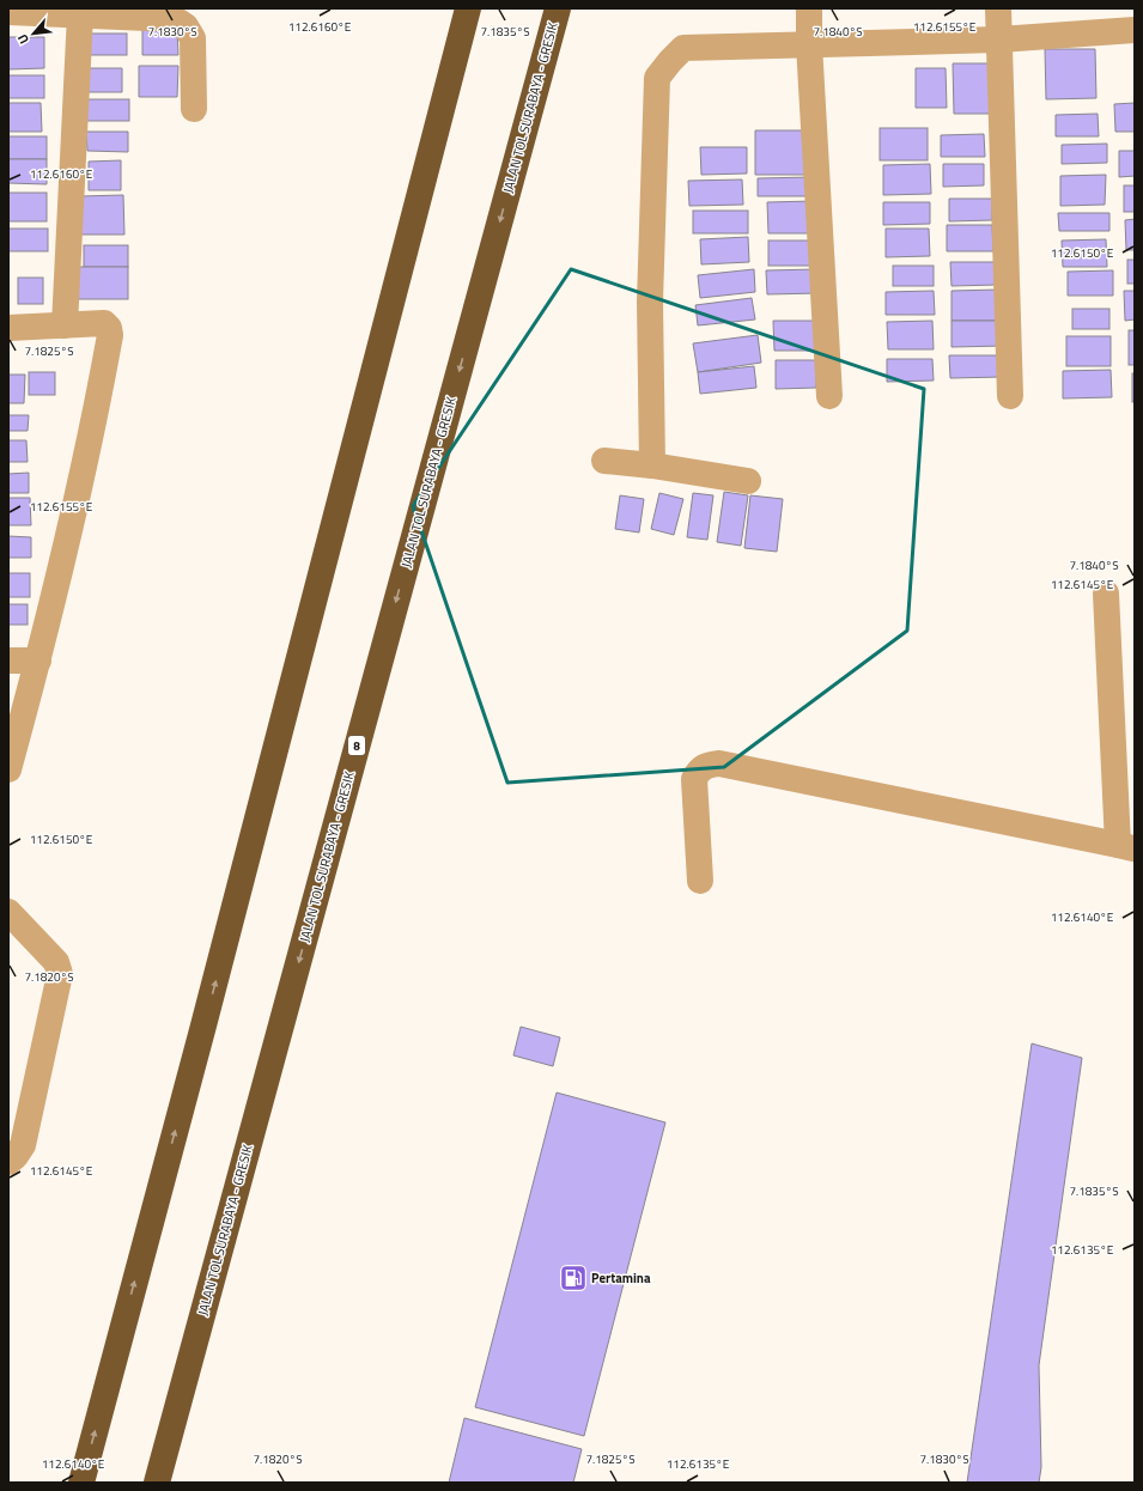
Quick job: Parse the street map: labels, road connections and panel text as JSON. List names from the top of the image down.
{
  "streets": {
    "highway": ["JALAN TOL SURABAYA - GRESIK", "8"]
  },
  "places": {
    "fuel station": ["Pertamina"]
  },
  "north": "bottom left",
  "coordinates": [
    "112.6160°E",
    "112.6155°E",
    "7.1830°S",
    "7.1835°S",
    "7.1840°S",
    "112.6150°E",
    "7.1825°S",
    "112.6145°E",
    "112.6140°E",
    "7.1820°S",
    "112.6135°E"
  ]
}
